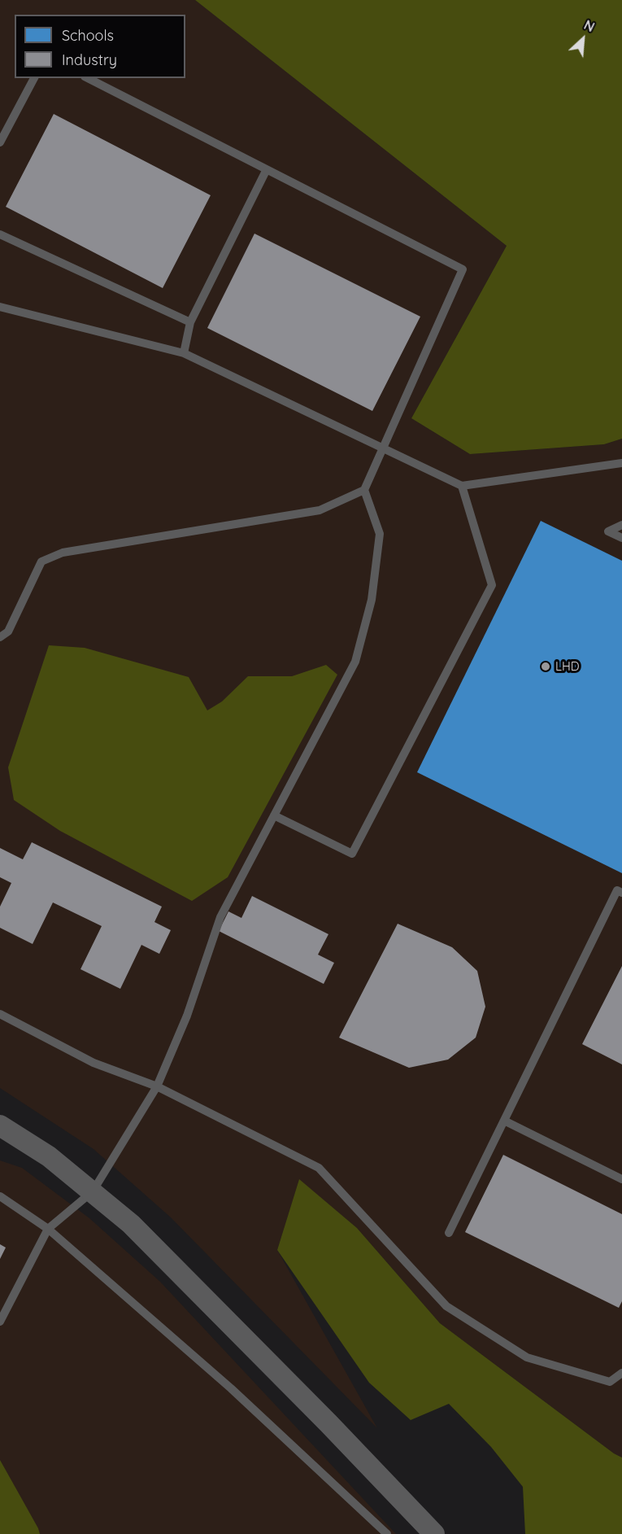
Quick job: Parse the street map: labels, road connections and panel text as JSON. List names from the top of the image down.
{
  "places": ["LHD"],
  "legend": ["Schools", "Industry"],
  "north": "top right"
}
